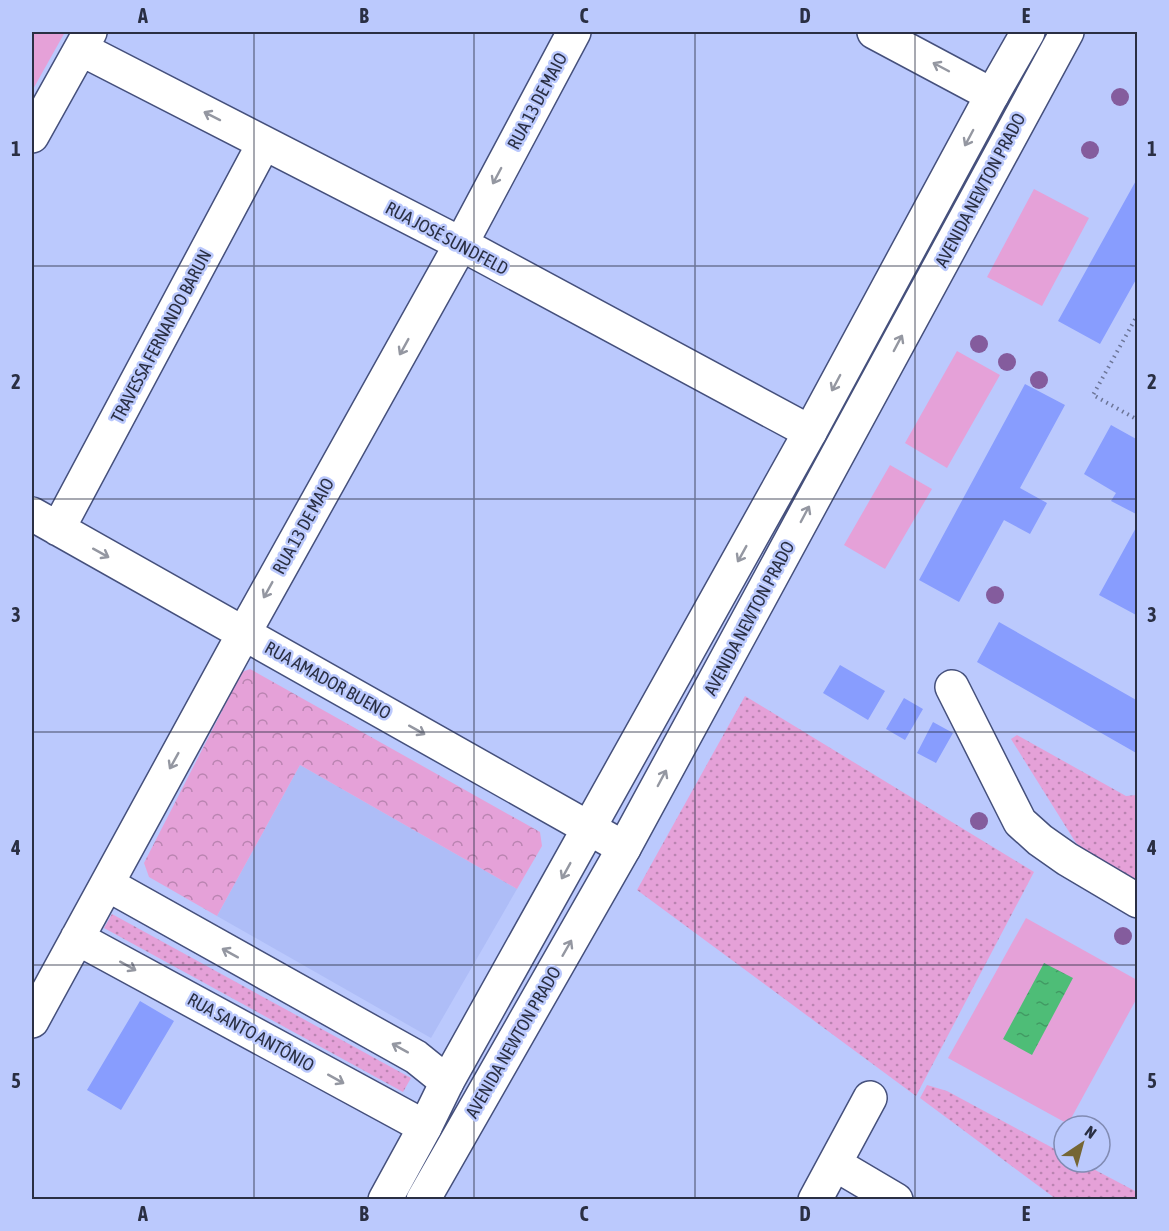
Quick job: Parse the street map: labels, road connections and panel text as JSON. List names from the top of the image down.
{
  "streets": {
    "street": [
      "RUA 13 DE MAIO",
      "AVENIDA NEWTON PRADO",
      "RUA JOSÉ SUNDFELD",
      "TRAVESSA FERNANDO BARUN",
      "RUA AMADOR BUENO",
      "RUA SANTO ANTÔNIO"
    ]
  },
  "crossings": [
    ["RUA 13 DE MAIO", "RUA JOSÉ SUNDFELD"],
    ["RUA 13 DE MAIO", "RUA AMADOR BUENO"],
    ["RUA 13 DE MAIO", "RUA SANTO ANTÔNIO"],
    ["AVENIDA NEWTON PRADO", "RUA JOSÉ SUNDFELD"],
    ["AVENIDA NEWTON PRADO", "RUA AMADOR BUENO"],
    ["AVENIDA NEWTON PRADO", "RUA SANTO ANTÔNIO"],
    ["RUA JOSÉ SUNDFELD", "TRAVESSA FERNANDO BARUN"],
    ["TRAVESSA FERNANDO BARUN", "RUA AMADOR BUENO"]
  ],
  "one_way": ["RUA 13 DE MAIO"],
  "north": "top right",
  "grid": {
    "columns": [
      "A",
      "B",
      "C",
      "D",
      "E"
    ],
    "rows": [
      "1",
      "2",
      "3",
      "4",
      "5"
    ]
  }
}
